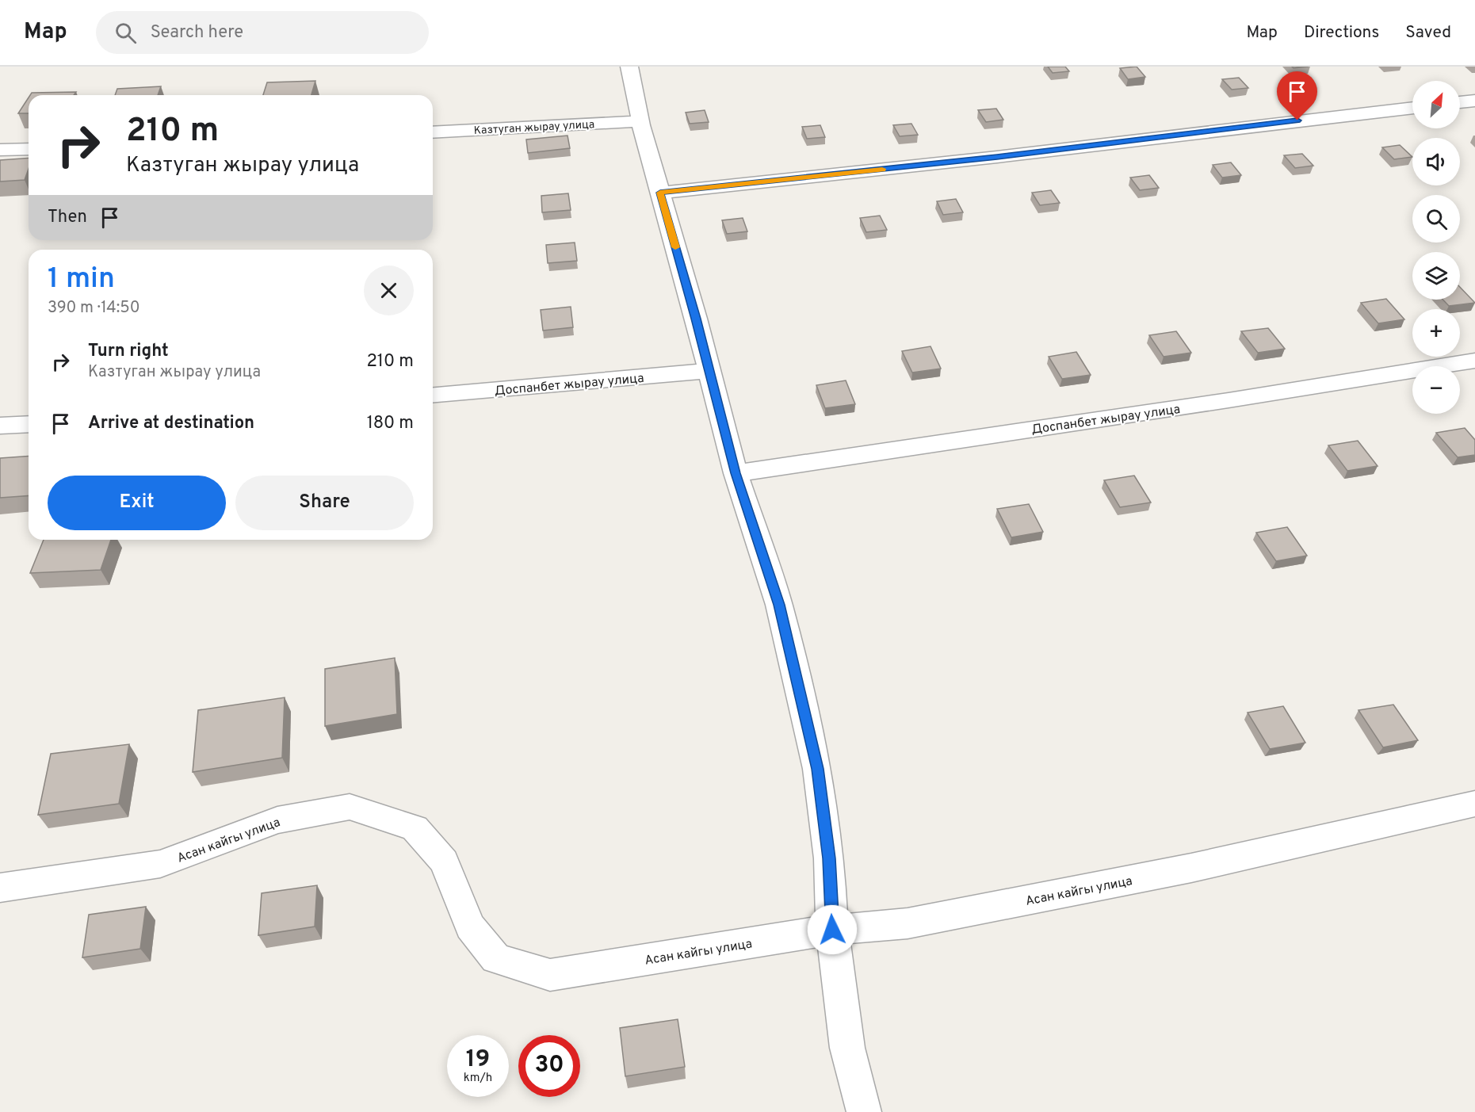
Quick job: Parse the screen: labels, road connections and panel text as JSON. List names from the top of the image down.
{
  "streets": {
    "street": ["Казтуган жырау улица", "Доспанбет жырау улица", "Асан кайгы улица"]
  },
  "north": "top right",
  "page": {
    "header": "Map",
    "search": "Search here",
    "nav": ["Map", "Directions", "Saved"],
    "map_buttons": ["+", "−"],
    "turn": ["210 m", "Казтуган жырау улица"],
    "then": "Then",
    "heading": ["1 min", "390 m · 14:50"],
    "list": [
      {
        "name": "Turn right",
        "note": "Казтуган жырау улица",
        "value": "210 m"
      },
      {
        "name": "Arrive at destination",
        "value": "180 m"
      }
    ],
    "buttons": ["Exit", "Share"],
    "speed": "19 km/h",
    "limit": "30"
  }
}
